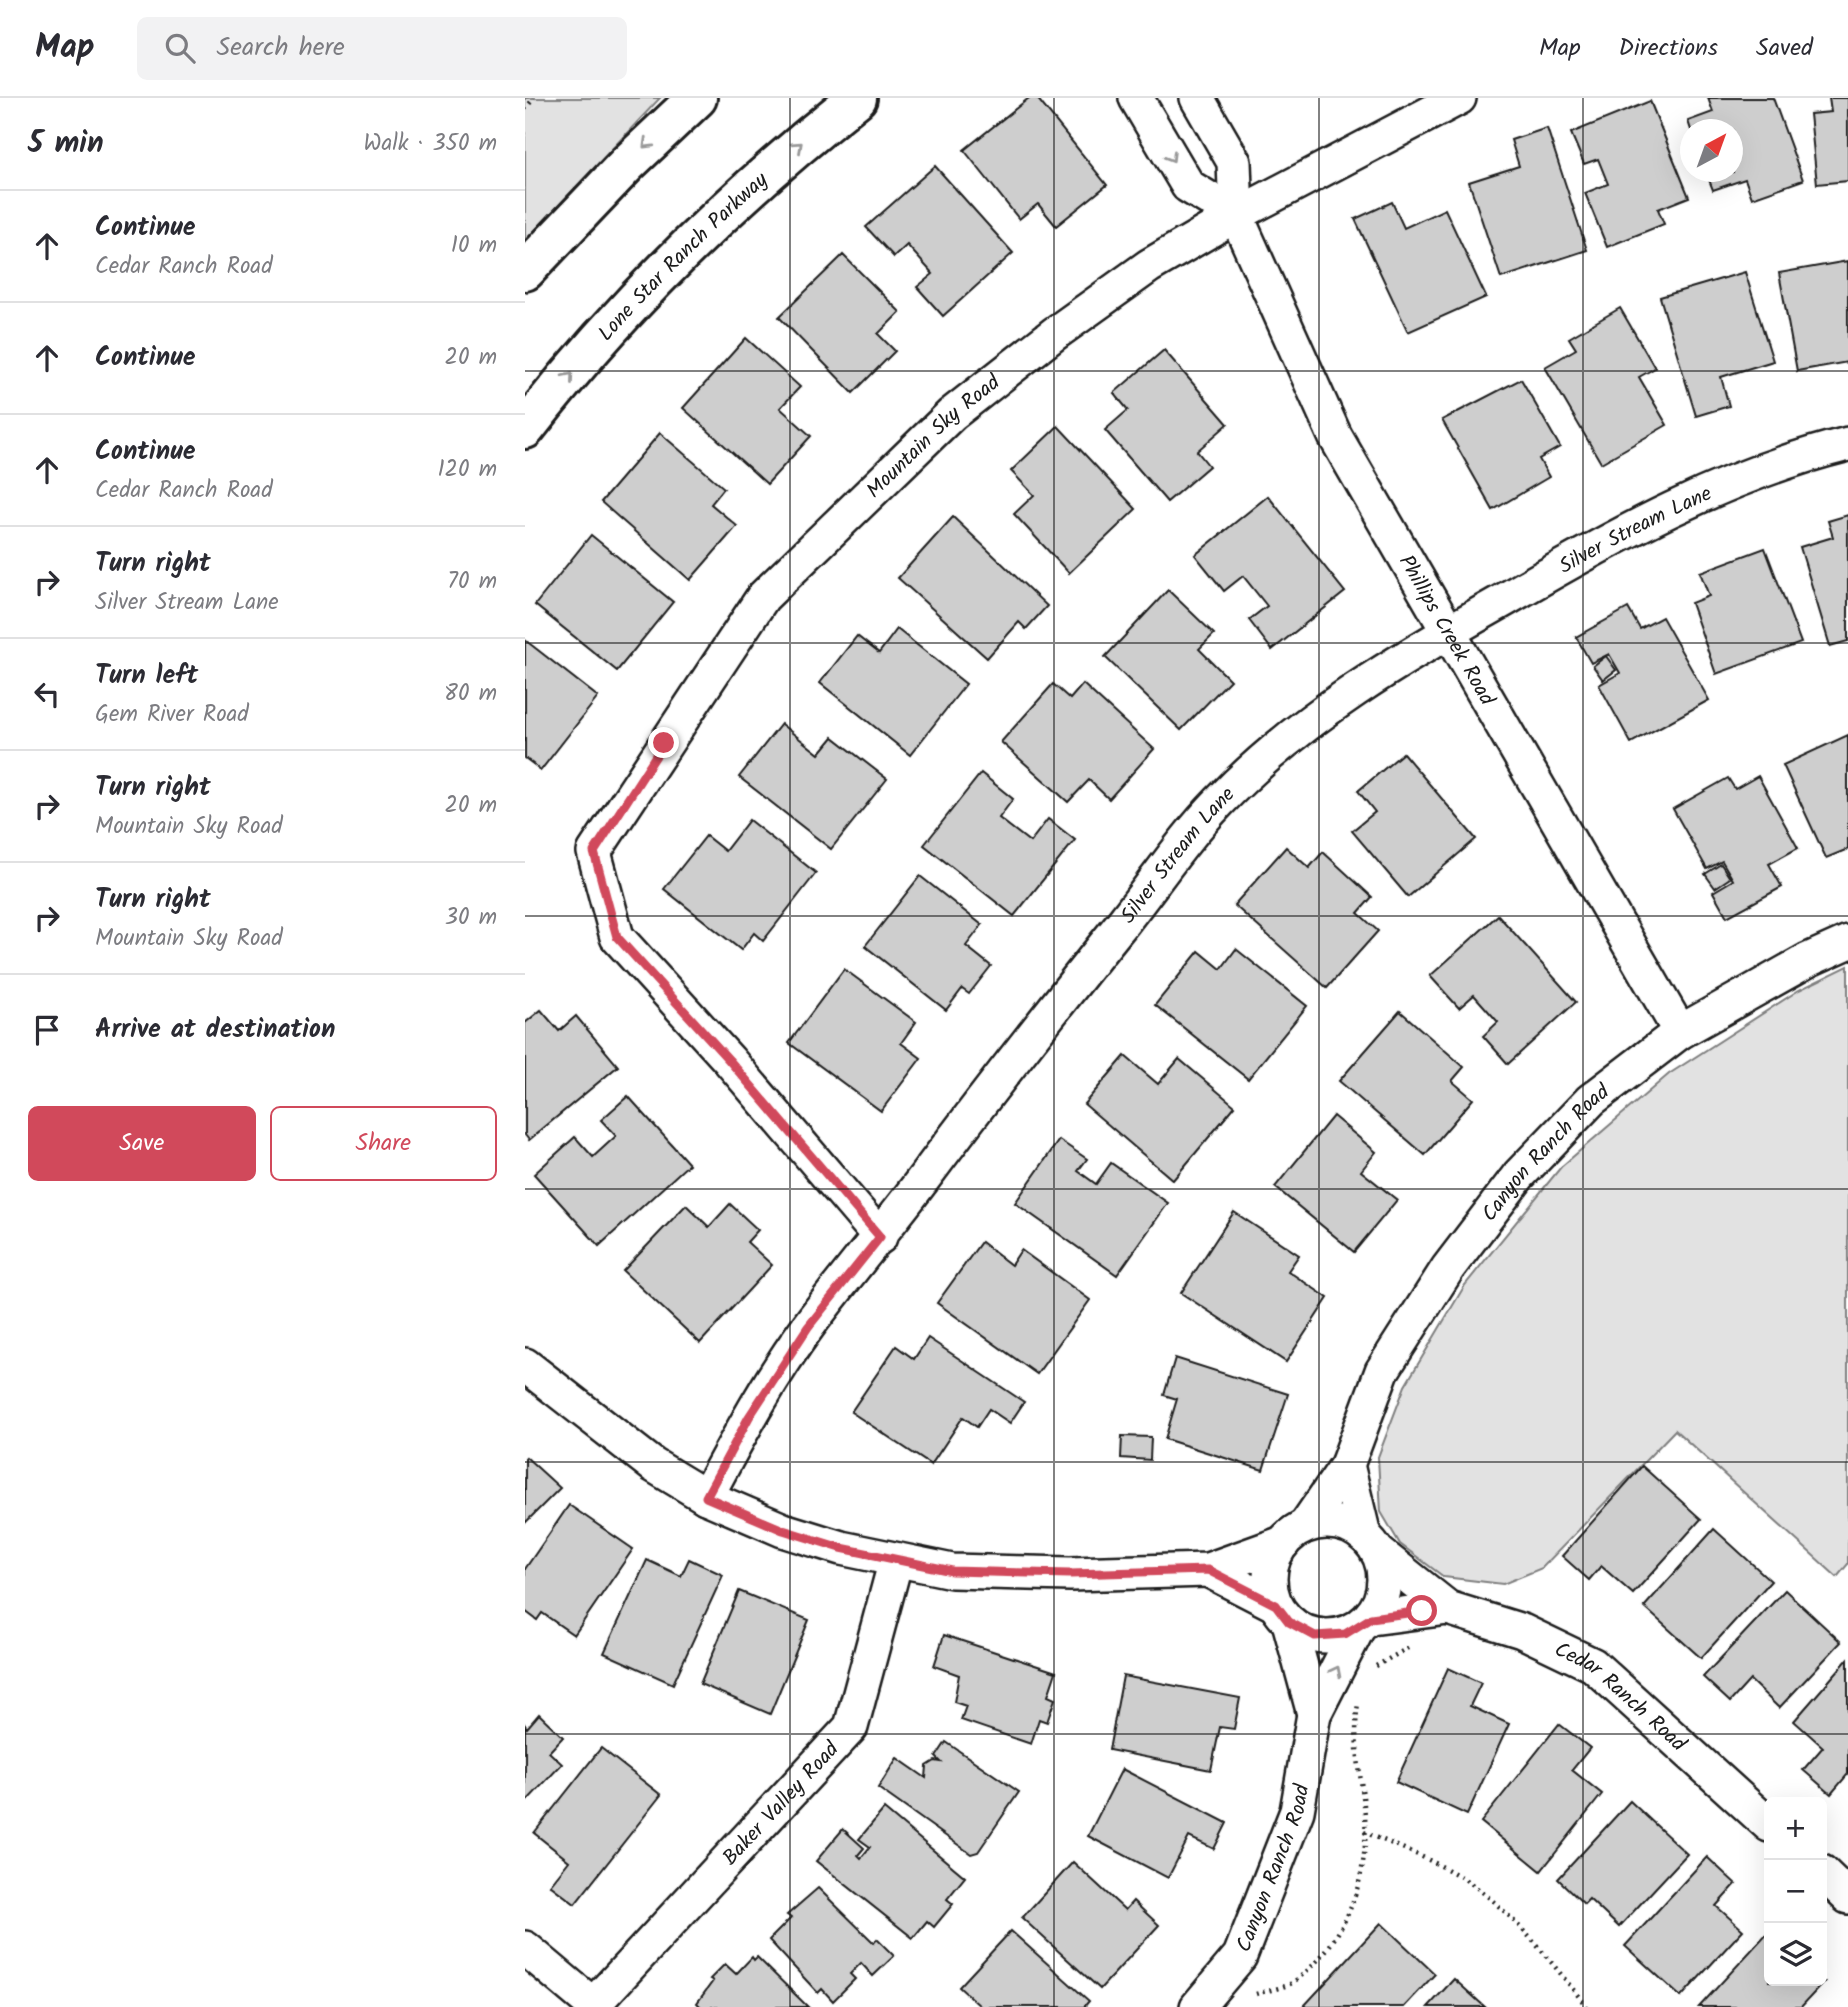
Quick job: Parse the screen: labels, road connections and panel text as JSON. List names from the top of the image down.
{
  "streets": {
    "main road": ["Lone Star Ranch Parkway"],
    "street": [
      "Mountain Sky Road",
      "Silver Stream Lane",
      "Phillips Creek Road",
      "Canyon Ranch Road",
      "Cedar Ranch Road",
      "Baker Valley Road"
    ]
  },
  "crossings": [
    ["Mountain Sky Road", "Silver Stream Lane"],
    ["Mountain Sky Road", "Phillips Creek Road"],
    ["Silver Stream Lane", "Phillips Creek Road"],
    ["Phillips Creek Road", "Canyon Ranch Road"],
    ["Canyon Ranch Road", "Cedar Ranch Road"]
  ],
  "north": "top right",
  "page": {
    "header": "Map",
    "search": "Search here",
    "nav": ["Map", "Directions", "Saved"],
    "heading": ["5 min", "Walk · 350 m"],
    "list": [
      ["Continue", "Cedar Ranch Road", "10 m"],
      ["Continue", "20 m"],
      ["Continue", "Cedar Ranch Road", "120 m"],
      ["Turn right", "Silver Stream Lane", "70 m"],
      ["Turn left", "Gem River Road", "80 m"],
      ["Turn right", "Mountain Sky Road", "20 m"],
      ["Turn right", "Mountain Sky Road", "30 m"],
      "Arrive at destination"
    ],
    "buttons": ["Save", "Share"],
    "map_buttons": ["+", "−"]
  }
}
